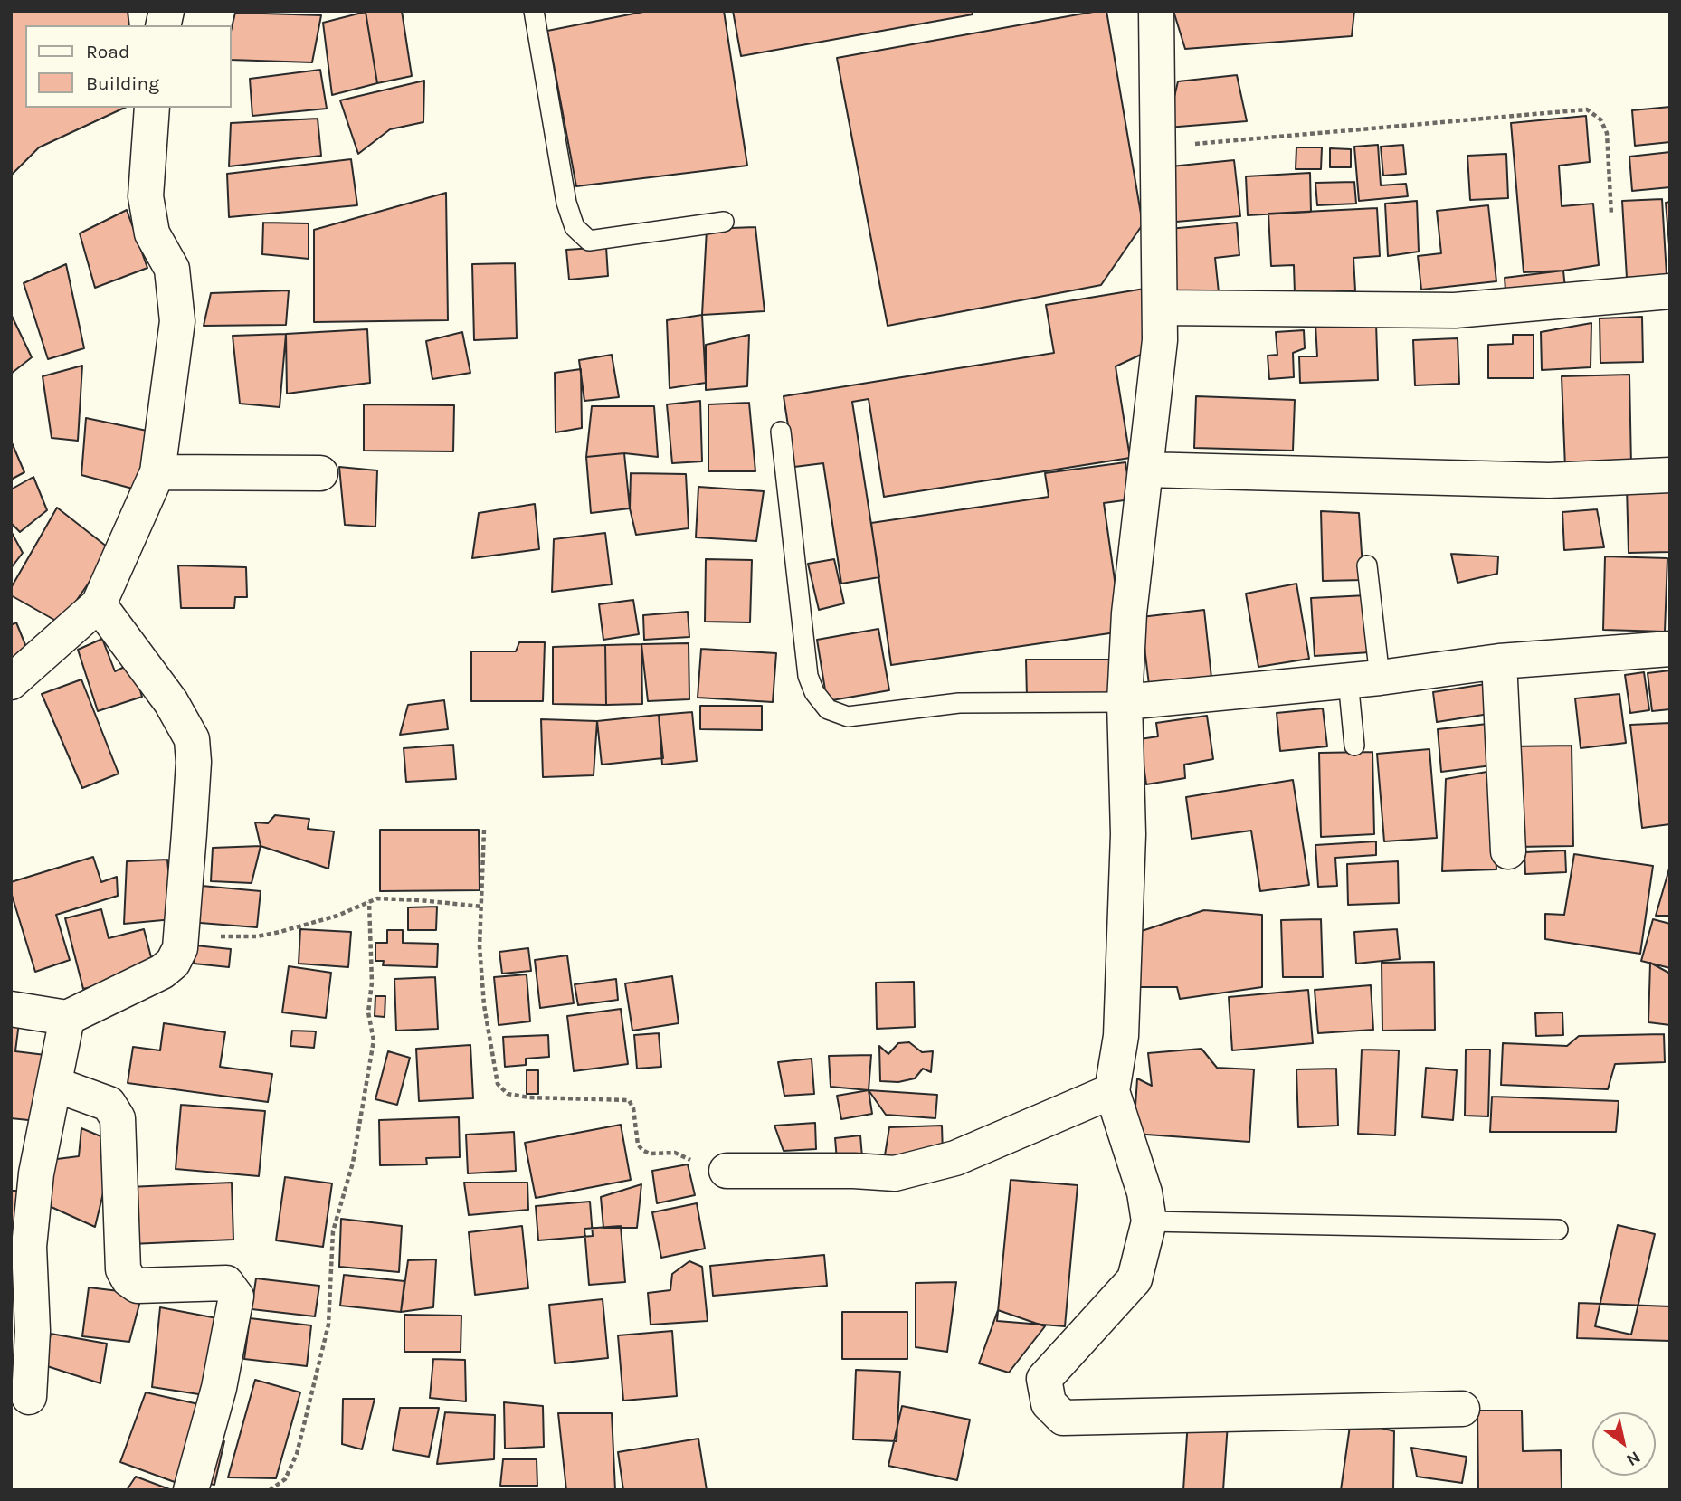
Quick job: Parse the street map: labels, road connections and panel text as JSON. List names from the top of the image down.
{
  "legend": ["Road", "Building"],
  "north": "bottom right"
}
